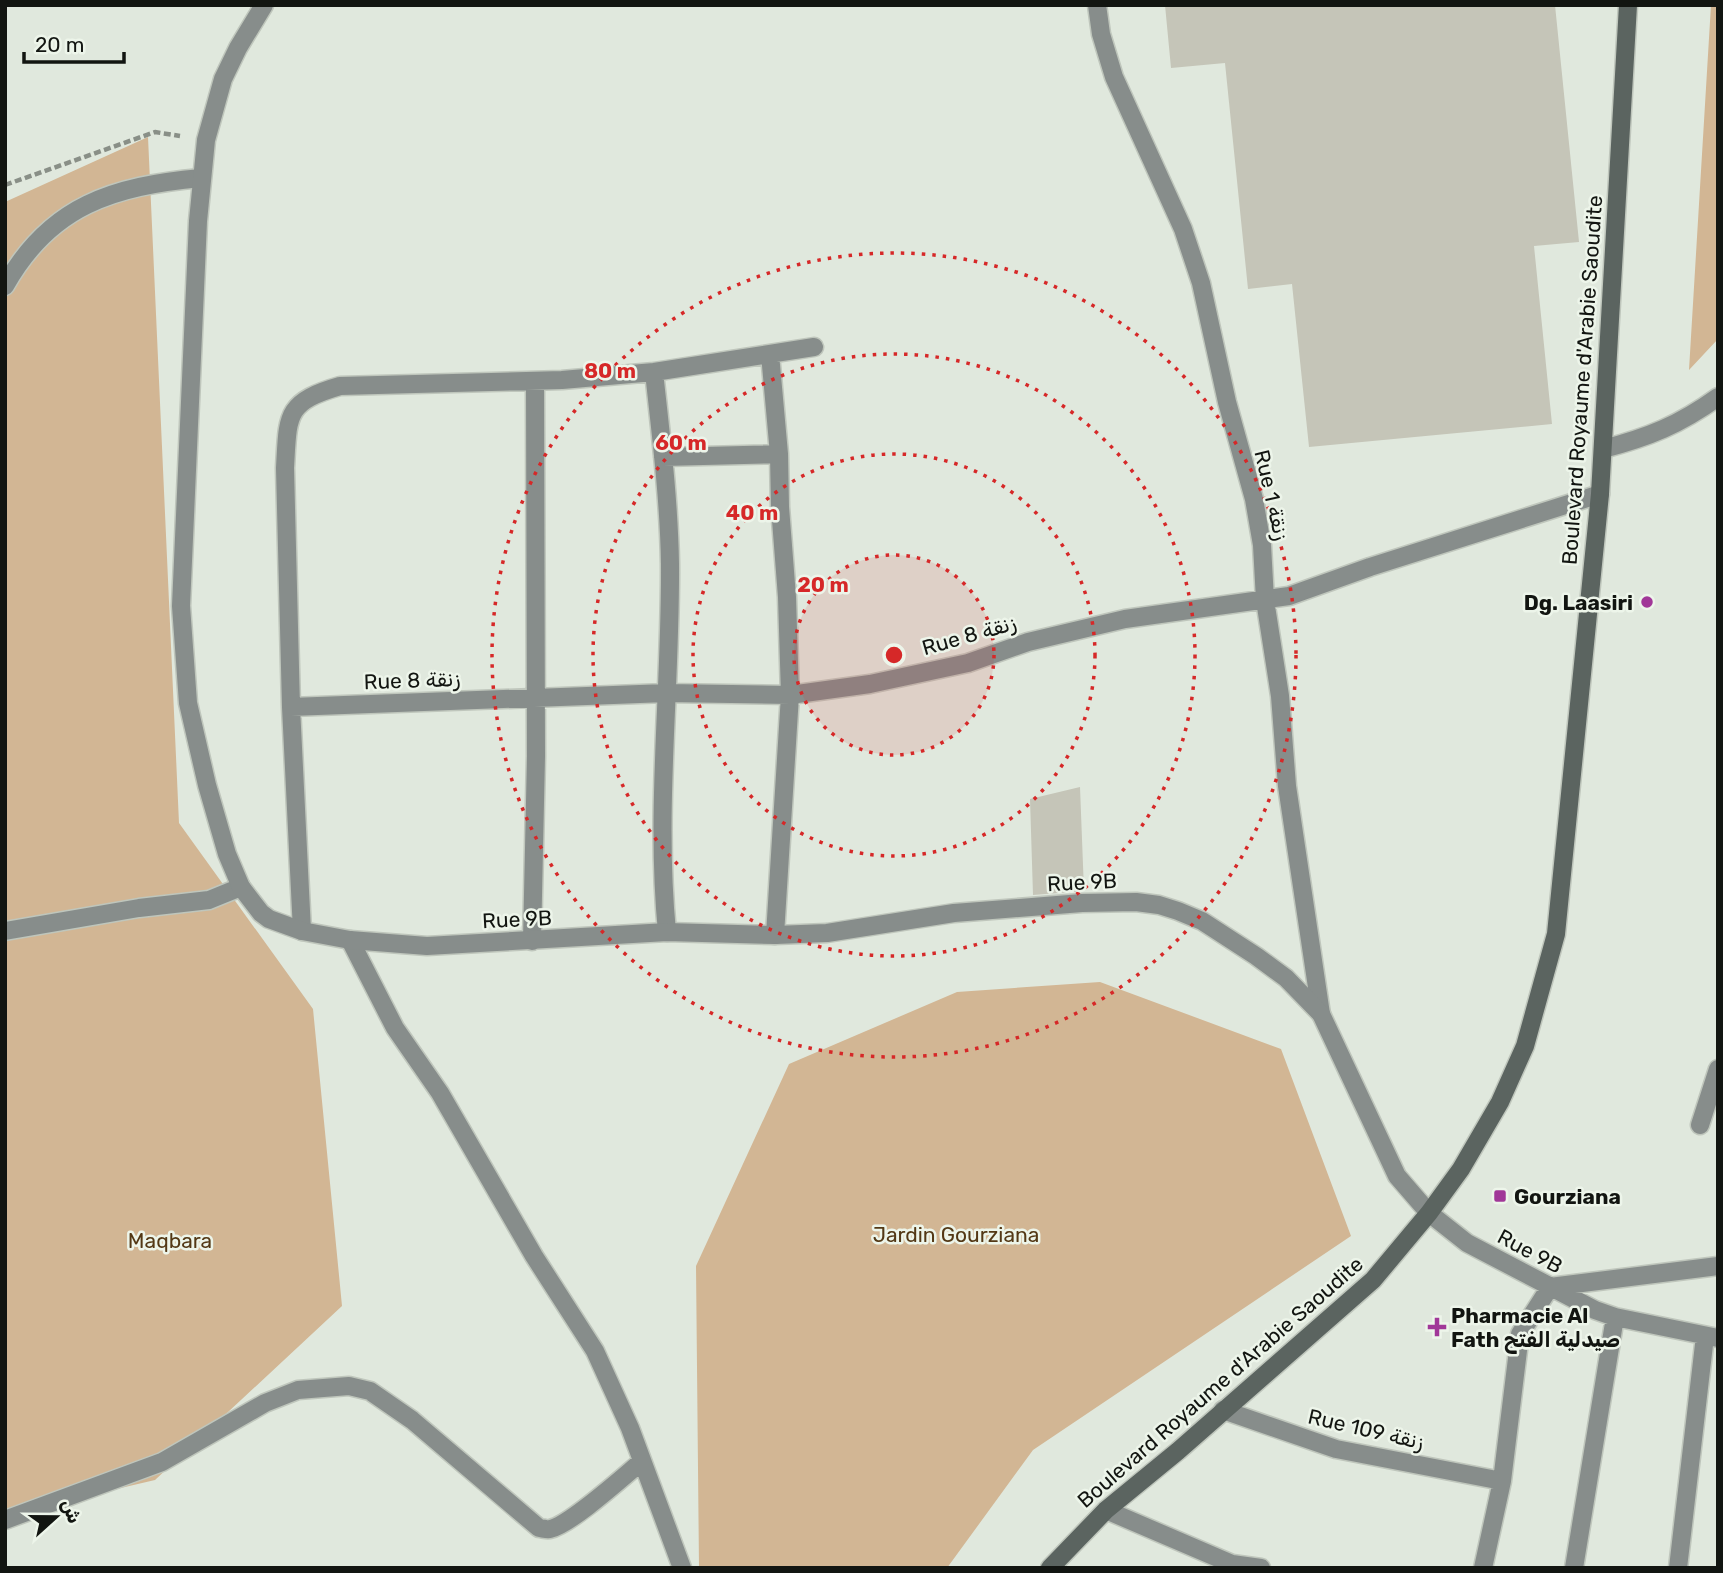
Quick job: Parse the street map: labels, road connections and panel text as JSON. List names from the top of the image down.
{
  "streets": {
    "main road": ["Boulevard Royaume d'Arabie Saoudite"],
    "street": [
      "Rue 1 زنقة",
      "Rue 8 زنقة",
      "Rue 9B",
      "Rue 109 زنقة"
    ]
  },
  "crossings": [
    ["Boulevard Royaume d'Arabie Saoudite", "Rue 8 زنقة"],
    ["Boulevard Royaume d'Arabie Saoudite", "Rue 9B"],
    ["Boulevard Royaume d'Arabie Saoudite", "Rue 109 زنقة"],
    ["Rue 1 زنقة", "Rue 8 زنقة"],
    ["Rue 1 زنقة", "Rue 9B"]
  ],
  "parks": ["Jardin Gourziana", "Maqbara"],
  "places": {
    "other": ["Dg. Laasiri"],
    "transit": ["Gourziana"],
    "health": ["Pharmacie Al Fath صيدلية الفتح"]
  },
  "scale_bar": "20 m",
  "north": "right",
  "rings": [
    "80 m",
    "60 m",
    "40 m",
    "20 m"
  ]
}
